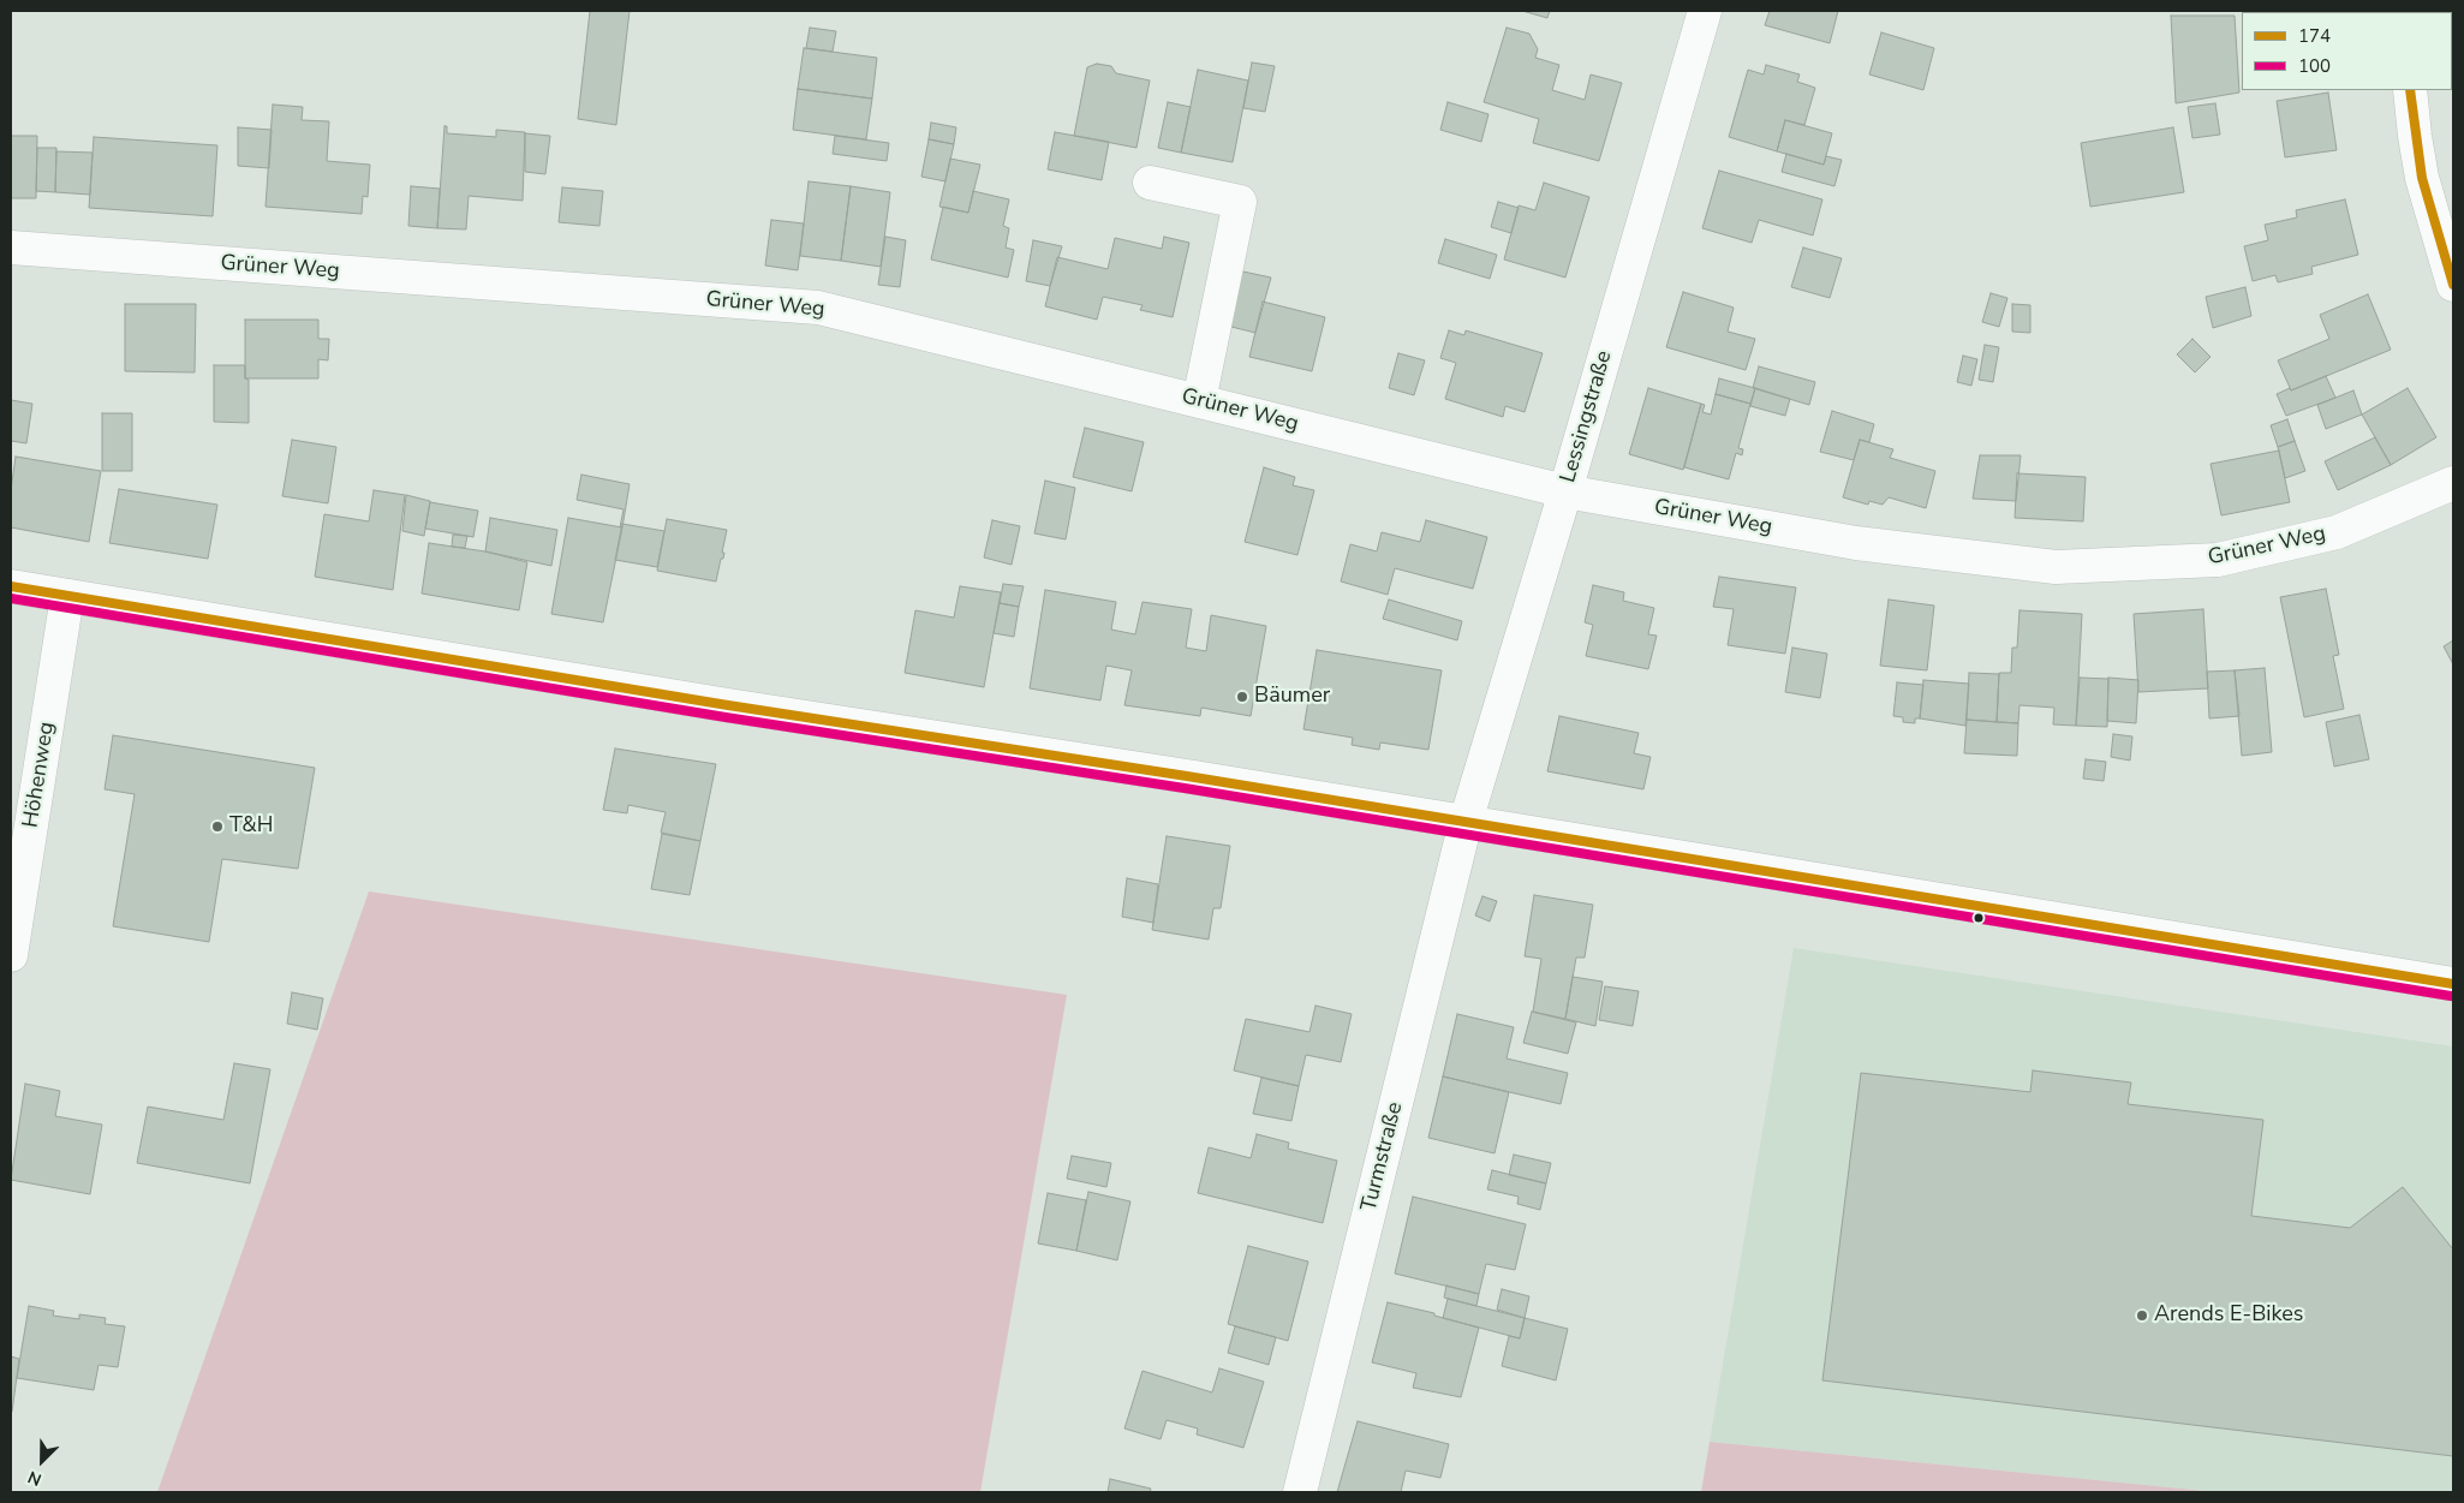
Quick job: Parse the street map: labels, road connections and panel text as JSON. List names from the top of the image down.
{
  "streets": {
    "street": [
      "Grüner Weg",
      "Lessingstraße",
      "Höhenweg",
      "Turmstraße"
    ]
  },
  "crossings": [
    ["Grüner Weg", "Lessingstraße"],
    ["Lessingstraße", "Turmstraße"]
  ],
  "places": ["Bäumer", "T&H", "Arends E-Bikes"],
  "lines": ["transit line 174", "transit line 100"],
  "legend": ["174", "100"],
  "north": "bottom left"
}
